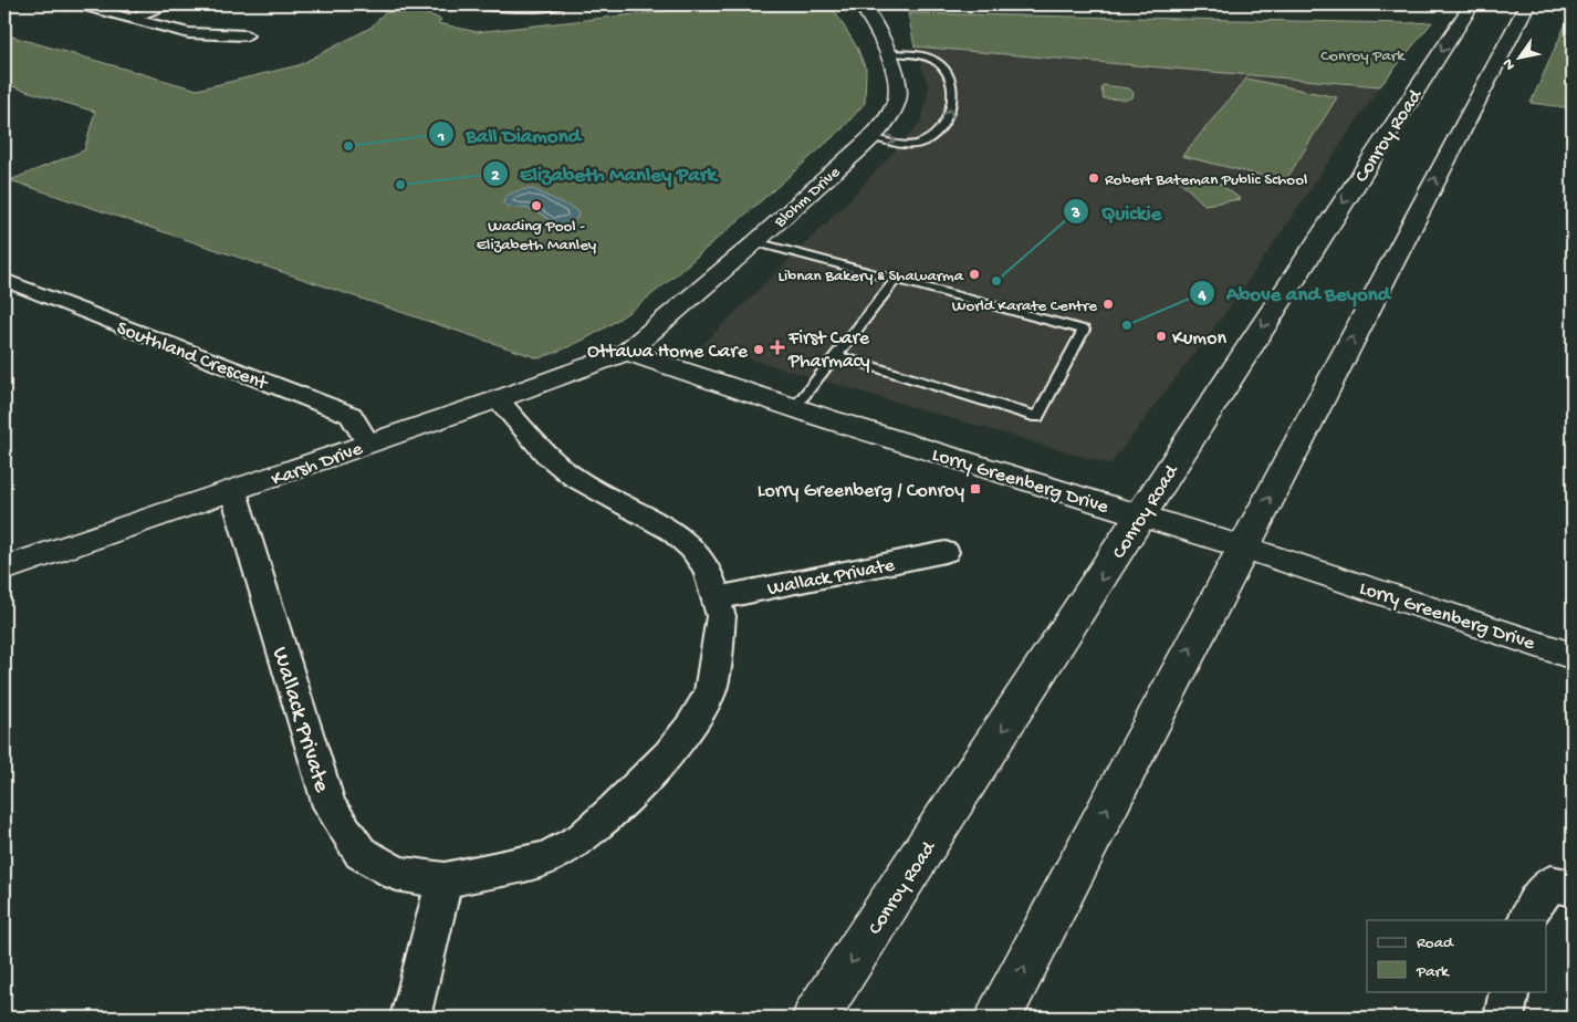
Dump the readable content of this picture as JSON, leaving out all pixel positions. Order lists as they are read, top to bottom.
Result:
{
  "streets": {
    "main road": [
      "Conroy Road",
      "Blohm Drive",
      "Karsh Drive",
      "Lorry Greenberg Drive"
    ],
    "street": ["Southland Crescent", "Wallack Private"]
  },
  "crossings": [
    ["Conroy Road", "Lorry Greenberg Drive"],
    ["Blohm Drive", "Karsh Drive"],
    ["Blohm Drive", "Lorry Greenberg Drive"],
    ["Southland Crescent", "Karsh Drive"],
    ["Karsh Drive", "Lorry Greenberg Drive"],
    ["Karsh Drive", "Wallack Private"]
  ],
  "parks": ["Conroy Park"],
  "places": {
    "other": [
      "Ball Diamond",
      "Robert Bateman Public School",
      "Elizabeth Manley Park",
      "Wading Pool - Elizabeth Manley",
      "Libnan Bakery & Shawarma",
      "Quickie",
      "World Karate Centre",
      "Above and Beyond",
      "Kumon",
      "Ottawa Home Care"
    ],
    "health": ["First Care Pharmacy"],
    "transit": ["Lorry Greenberg / Conroy"]
  },
  "legend": ["Road", "Park"],
  "north": "bottom left"
}
